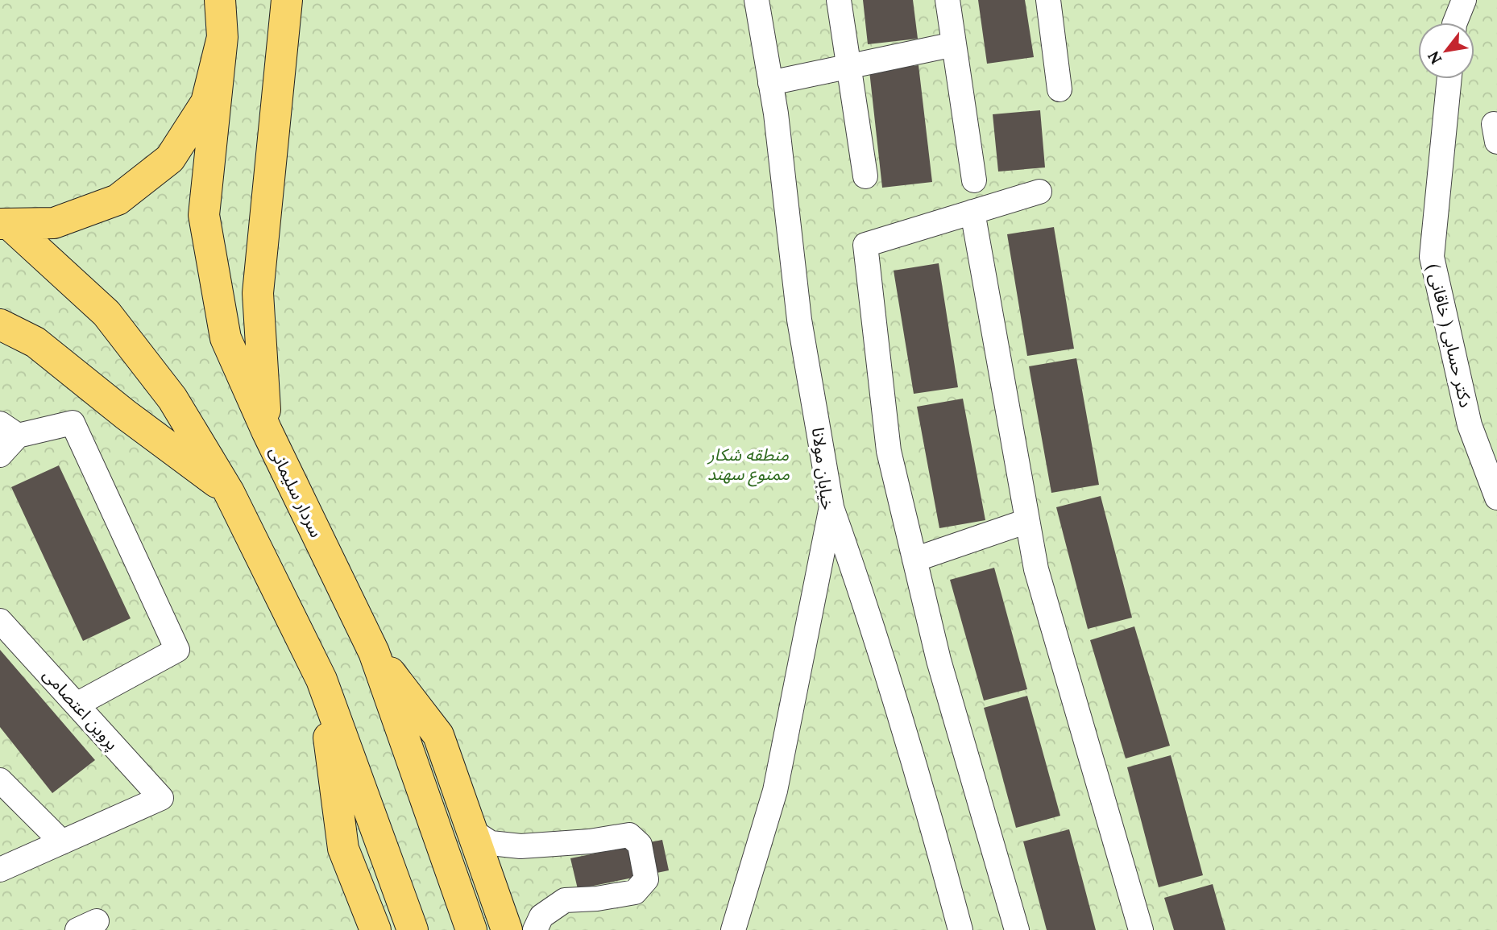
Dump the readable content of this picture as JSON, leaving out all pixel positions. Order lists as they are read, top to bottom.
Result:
{
  "streets": {
    "main road": ["سردار سلیمانی"],
    "street": ["دکتر حسابی ( خاقانی )", "خیابان مولانا", "پروین اعتصامی"]
  },
  "parks": ["منطقه شکار ممنوع سهند"],
  "north": "bottom left"
}
